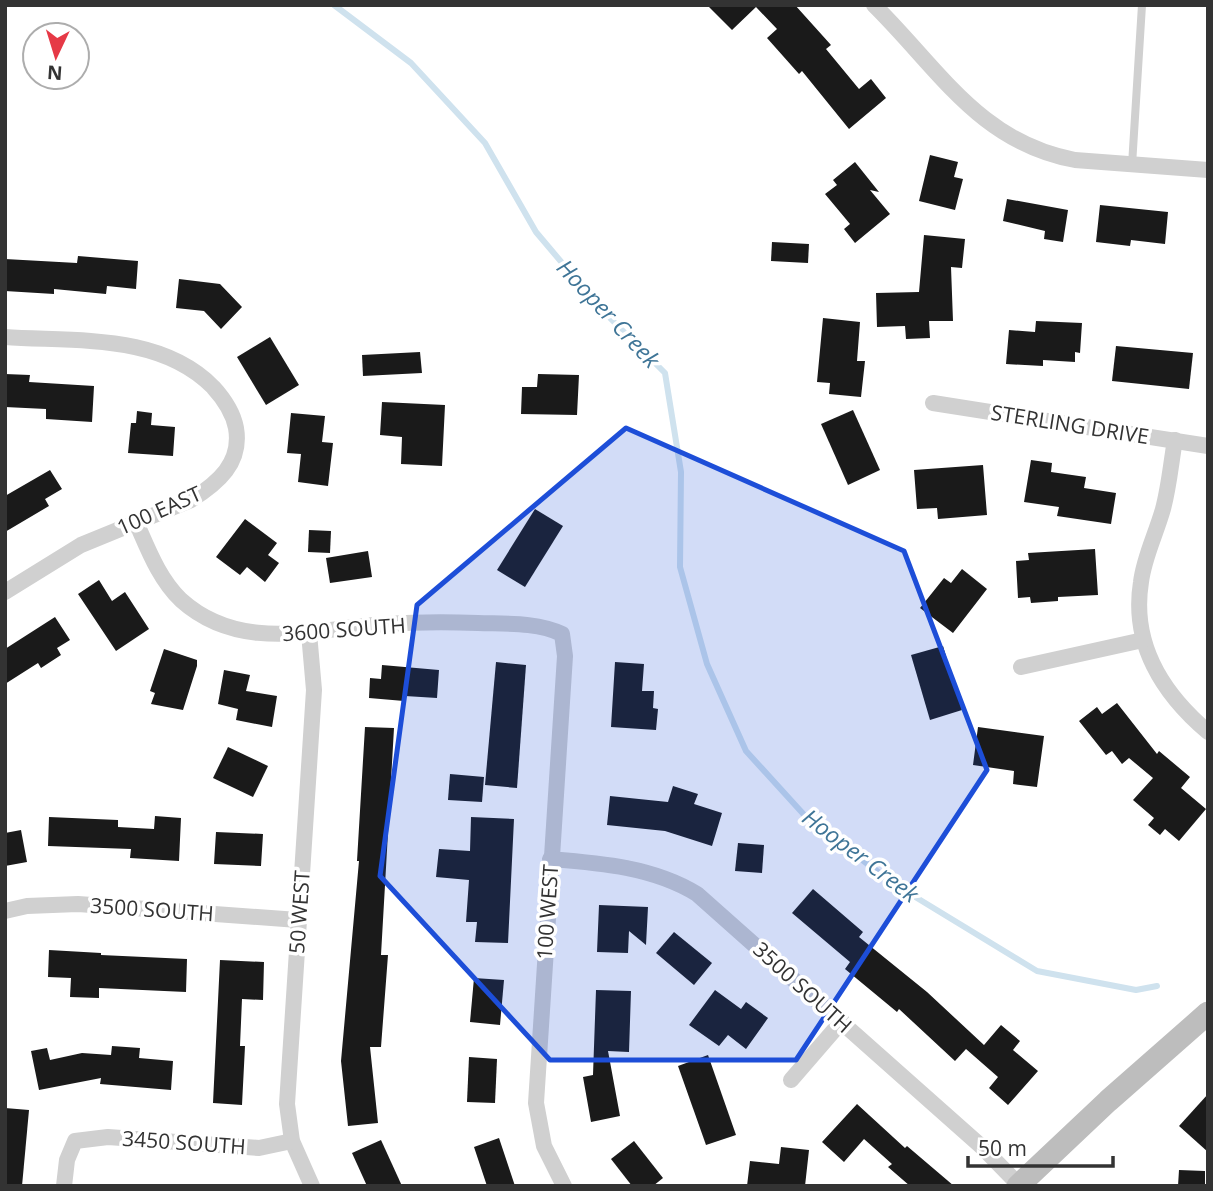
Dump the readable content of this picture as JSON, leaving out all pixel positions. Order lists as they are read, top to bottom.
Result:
{
  "streets": {
    "street": [
      "STERLING DRIVE",
      "100 EAST",
      "3600 SOUTH",
      "3500 SOUTH",
      "50 WEST",
      "100 WEST",
      "3450 SOUTH"
    ]
  },
  "crossings": [
    ["100 EAST", "3600 SOUTH"],
    ["3600 SOUTH", "50 WEST"],
    ["3600 SOUTH", "100 WEST"],
    ["3500 SOUTH", "50 WEST"],
    ["3500 SOUTH", "100 WEST"],
    ["50 WEST", "3450 SOUTH"]
  ],
  "water": ["Hooper Creek"],
  "scale_bar": "50 m",
  "north": "bottom"
}
